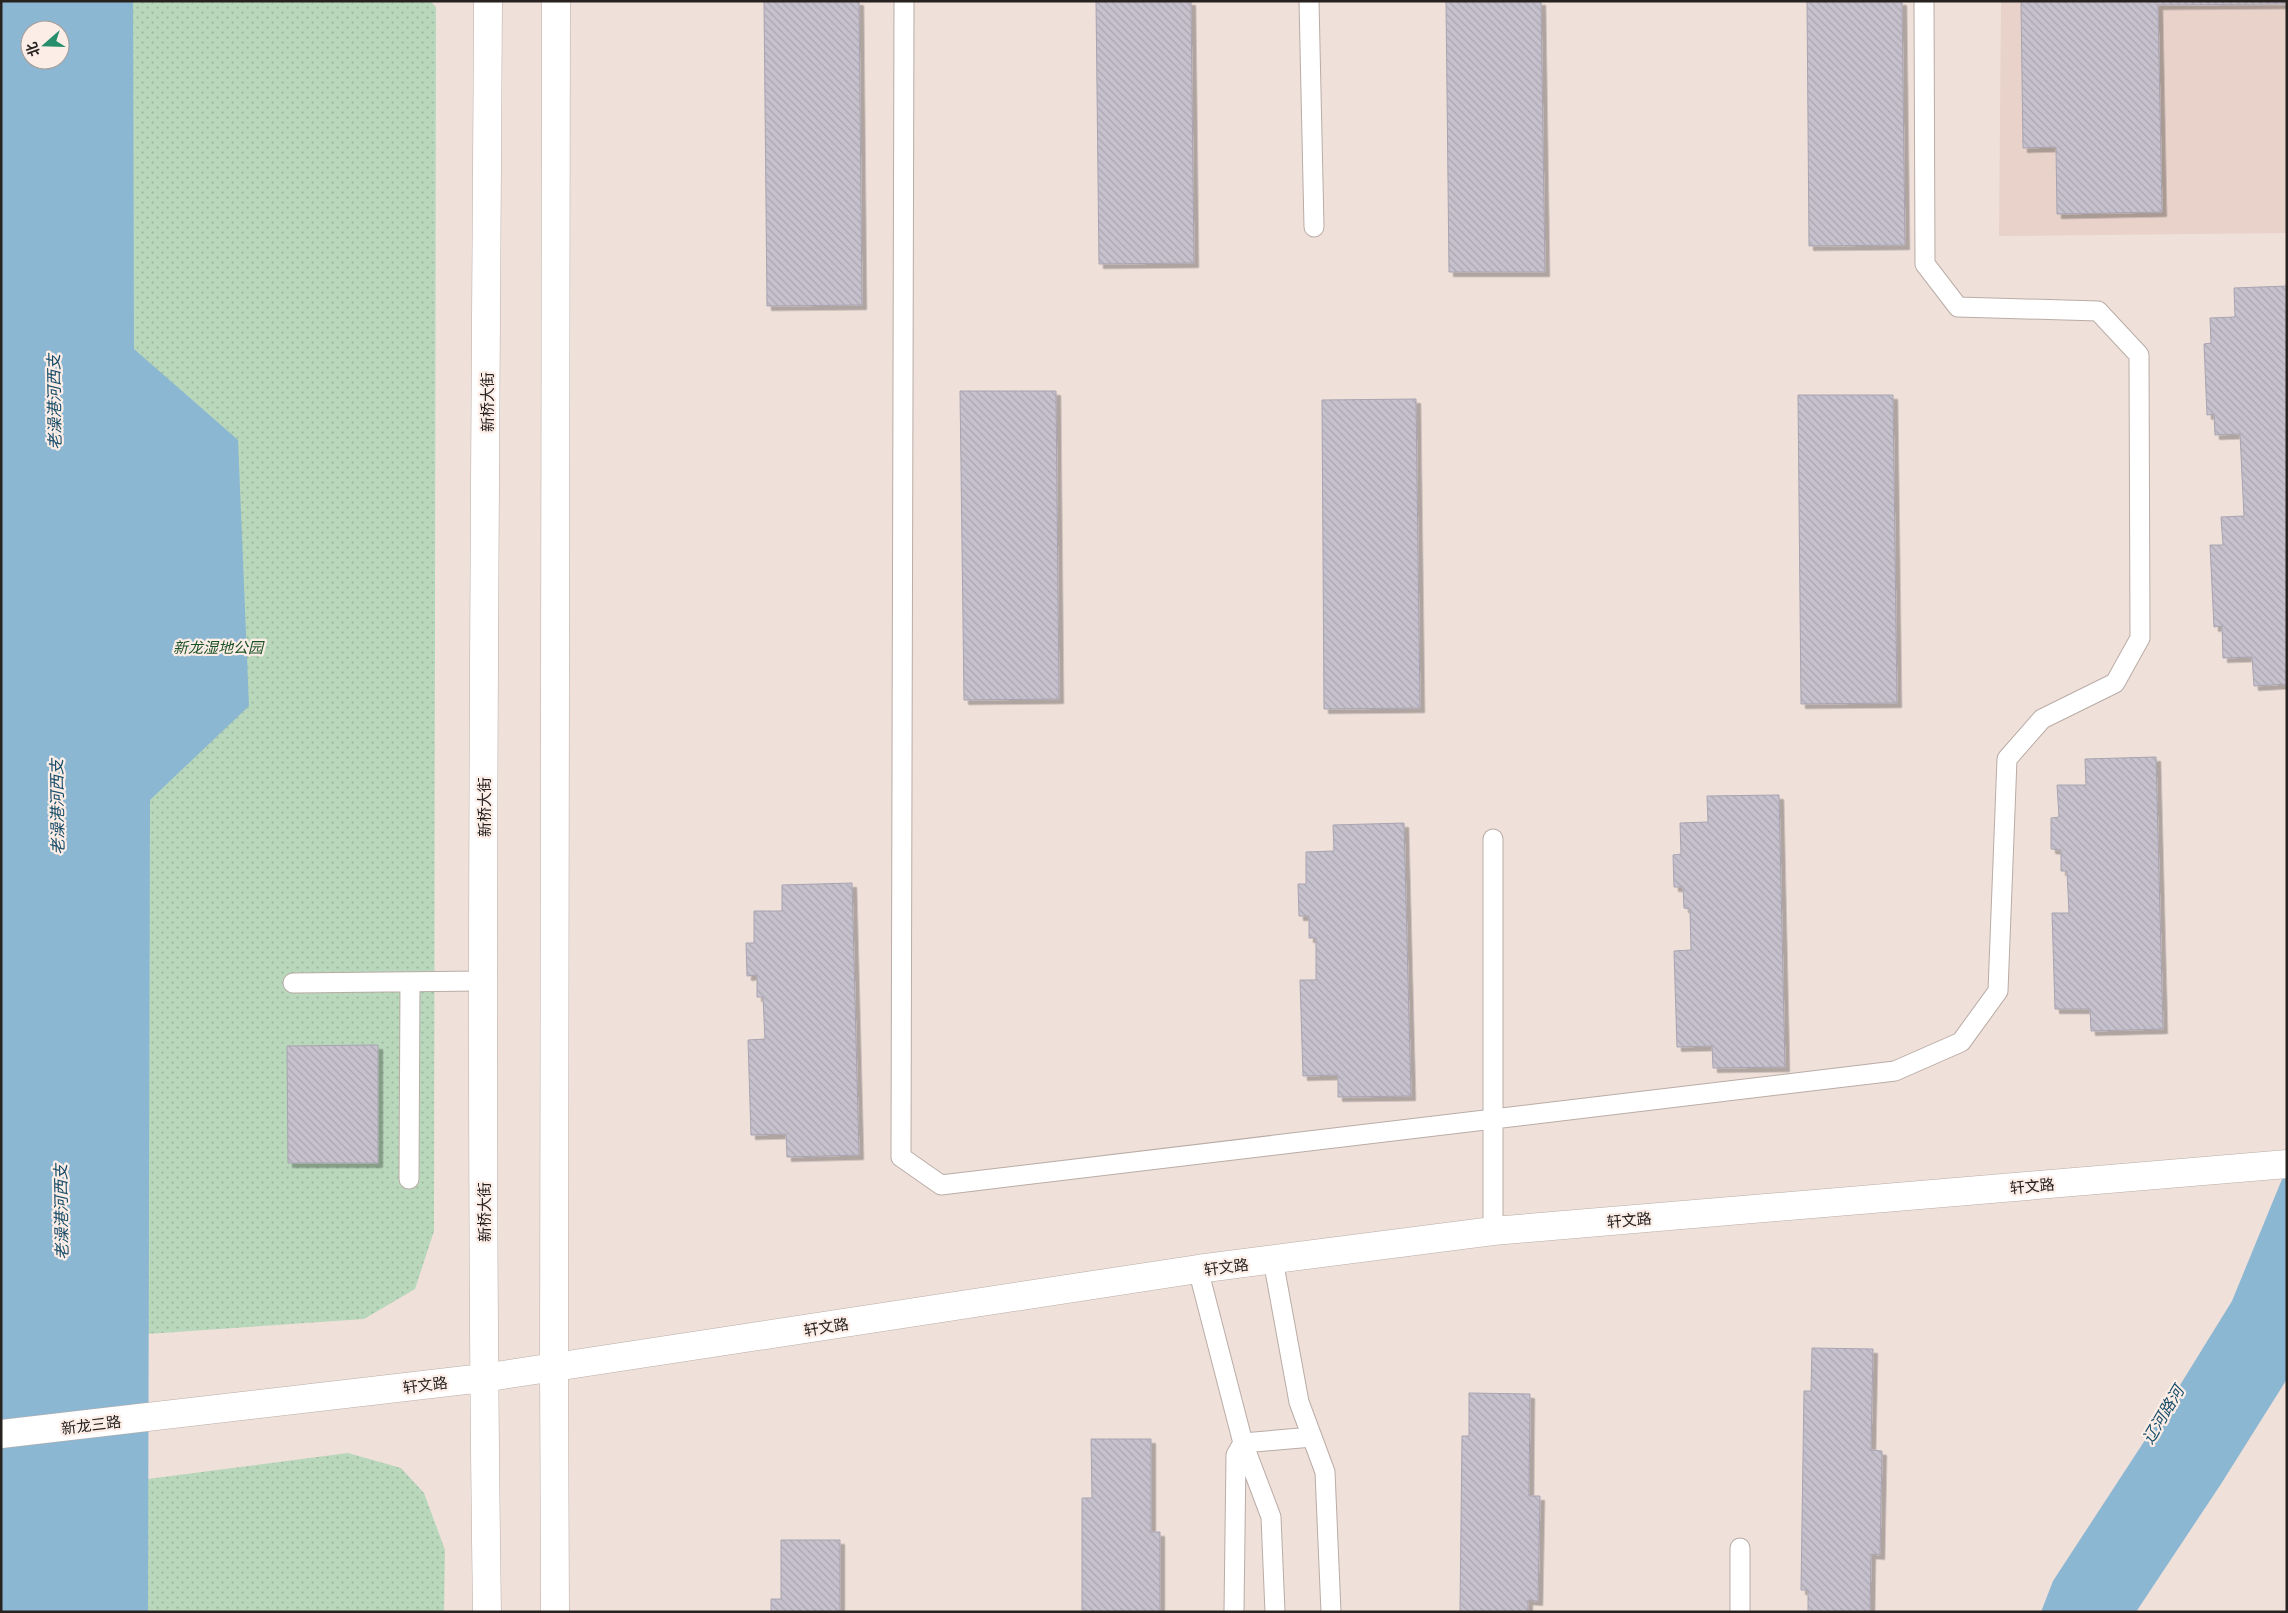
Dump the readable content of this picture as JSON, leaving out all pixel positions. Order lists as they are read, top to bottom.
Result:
{
  "streets": {
    "street": ["新桥大街", "轩文路", "新龙三路"]
  },
  "crossings": [
    ["新桥大街", "轩文路"],
    ["轩文路", "新龙三路"]
  ],
  "water": ["老澡港河西支", "辽河路河"],
  "parks": ["新龙湿地公园"],
  "north": "left"
}
